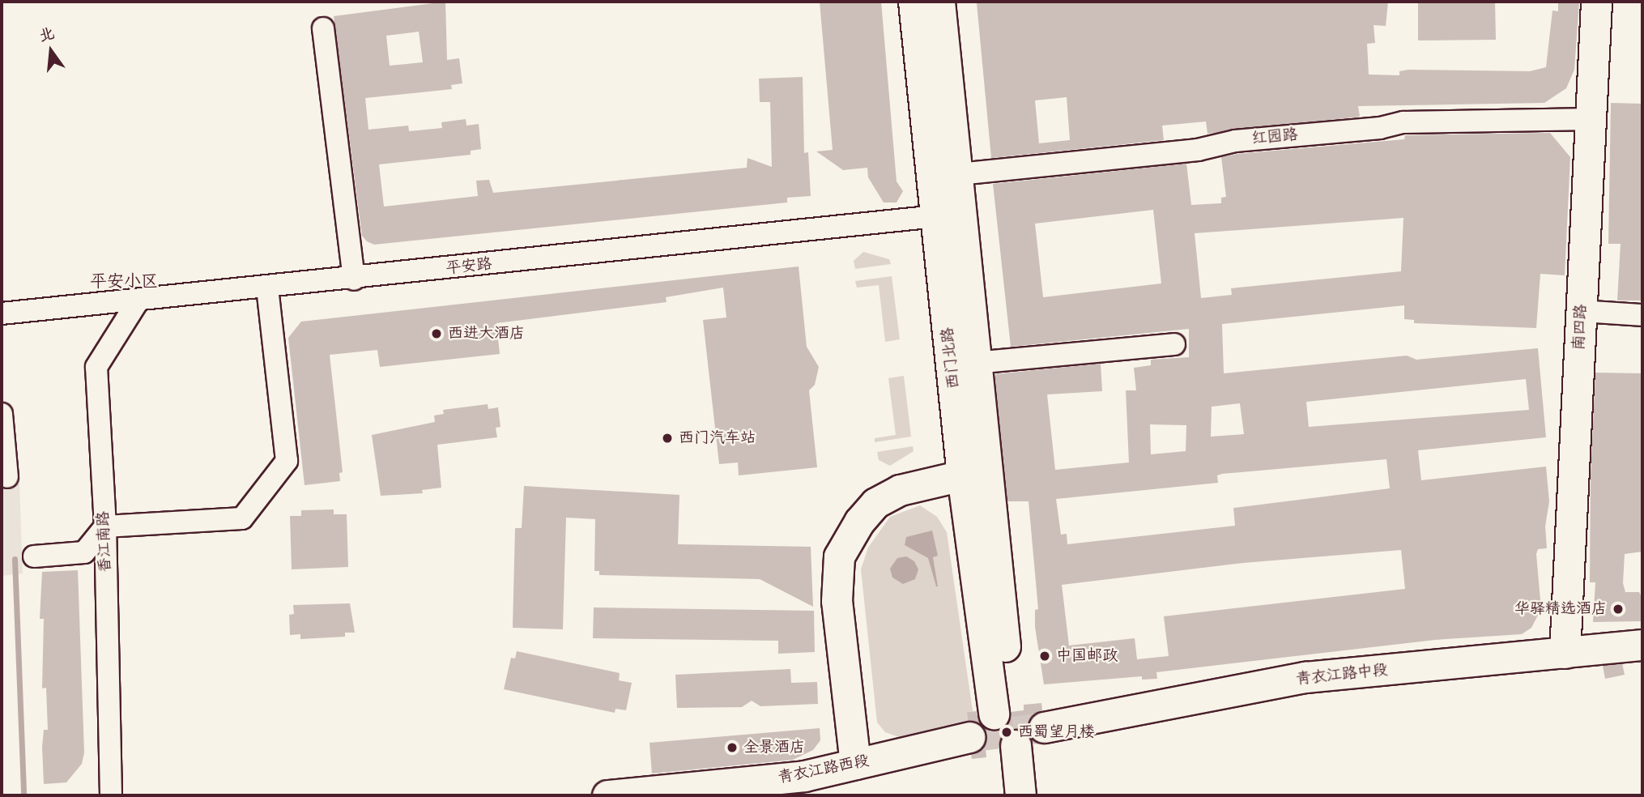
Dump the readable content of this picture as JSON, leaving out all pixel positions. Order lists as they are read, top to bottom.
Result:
{
  "streets": {
    "main road": [
      "南四路",
      "西门北路",
      "青衣江路中段",
      "青衣江路西段"
    ],
    "street": ["红园路", "平安路", "香江南路"]
  },
  "crossings": [
    ["红园路", "南四路"],
    ["红园路", "西门北路"],
    ["平安路", "西门北路"],
    ["平安路", "香江南路"],
    ["南四路", "青衣江路中段"]
  ],
  "districts": ["平安小区"],
  "places": [
    "西进大酒店",
    "西门汽车站",
    "华驿精选酒店",
    "中国邮政",
    "西蜀望月楼",
    "全景酒店"
  ],
  "north": "top"
}
